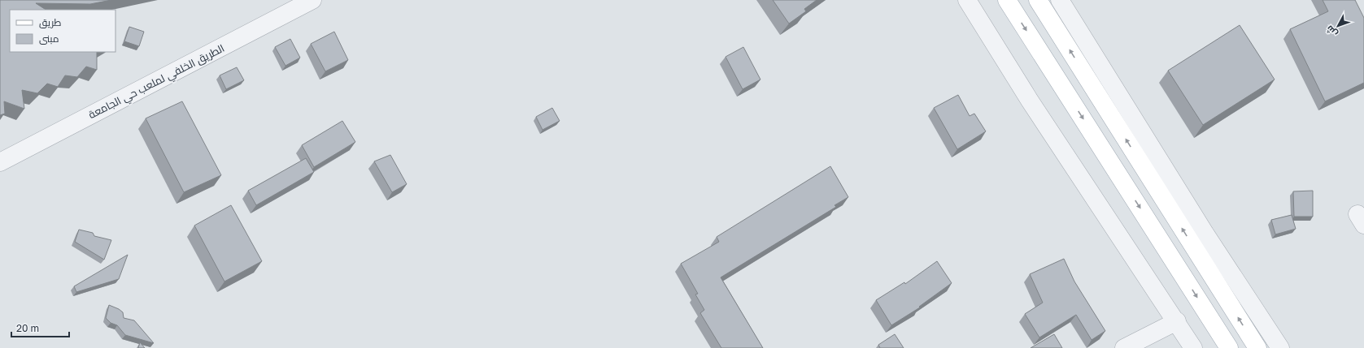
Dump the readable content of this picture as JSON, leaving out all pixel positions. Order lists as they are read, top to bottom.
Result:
{
  "streets": {
    "street": ["الطريق الخلفي لملعب حي الجامعة"]
  },
  "legend": ["طريق", "مبنى"],
  "scale_bar": "20 m",
  "north": "bottom left"
}
